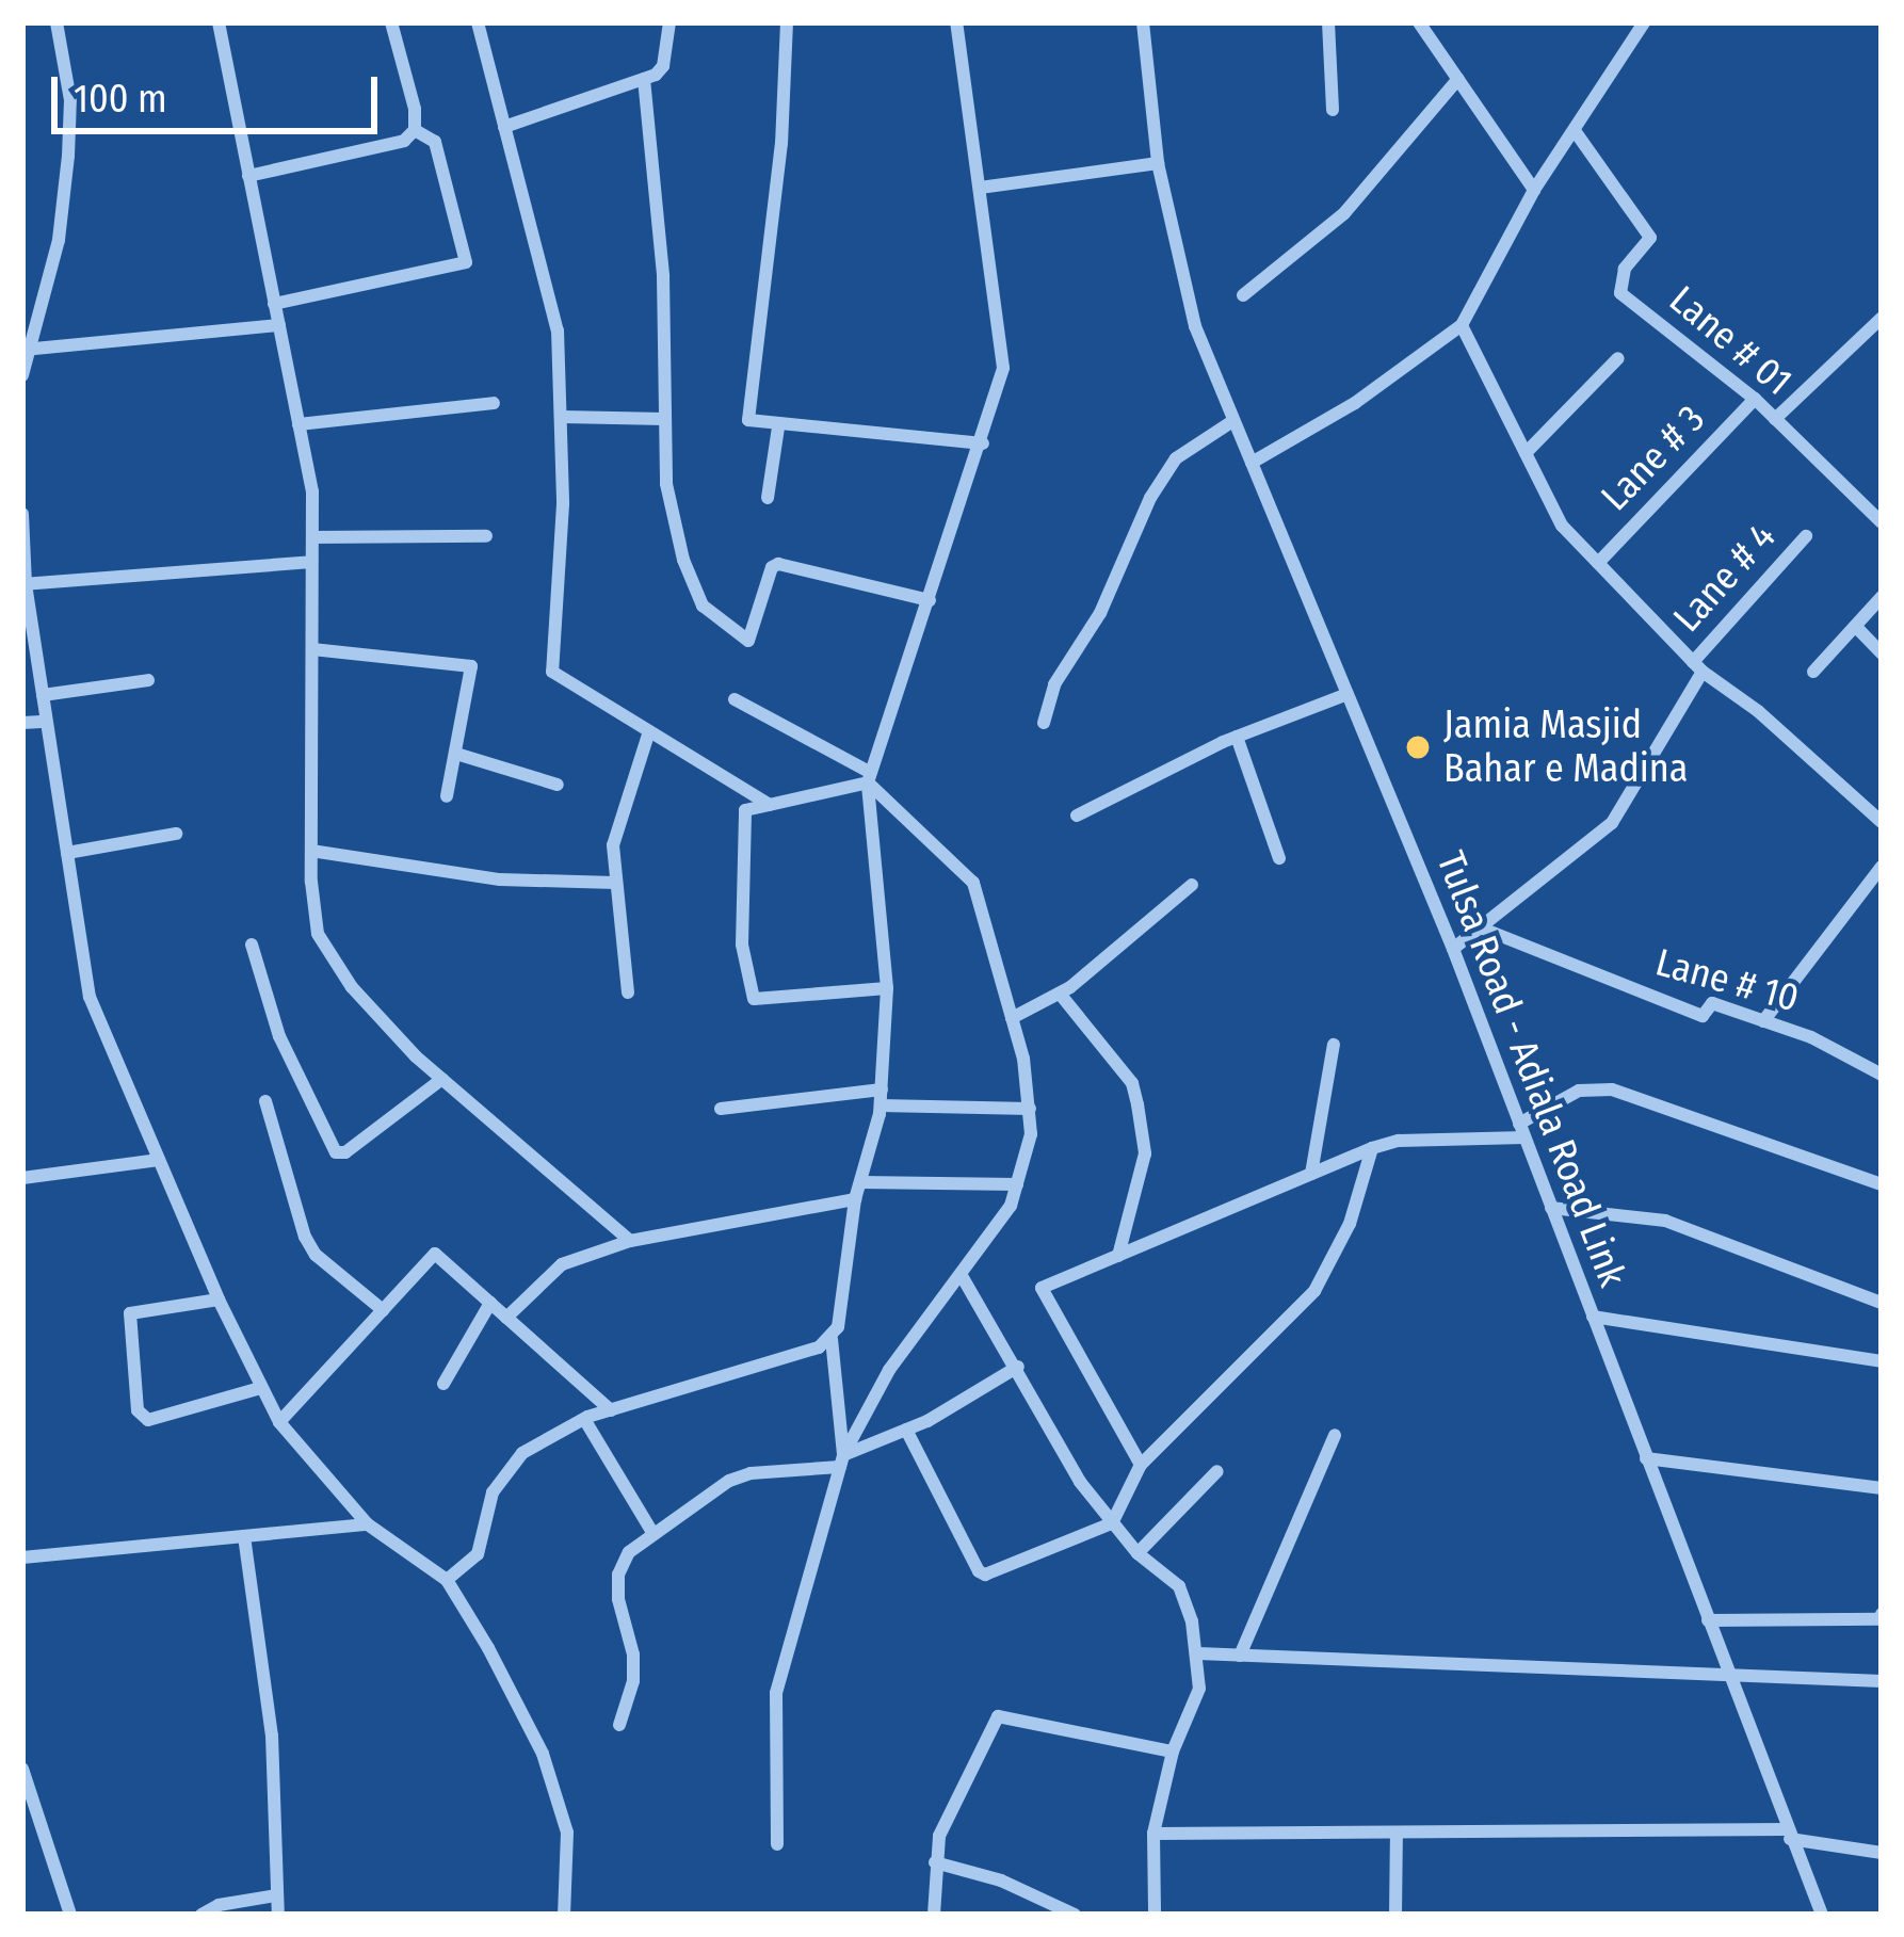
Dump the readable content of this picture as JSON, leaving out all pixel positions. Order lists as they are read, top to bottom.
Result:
{
  "streets": {
    "street": [
      "Lane # 01",
      "Lane # 3",
      "Lane # 4",
      "Lane # 10",
      "Tulsa Road - Adiala Road Link"
    ]
  },
  "crossings": [
    ["Lane # 01", "Lane # 3"],
    ["Lane # 4", "Lane # 10"],
    ["Lane # 4", "Tulsa Road - Adiala Road Link"]
  ],
  "places": ["Jamia Masjid Bahar e Madina"],
  "scale_bar": "100 m"
}
